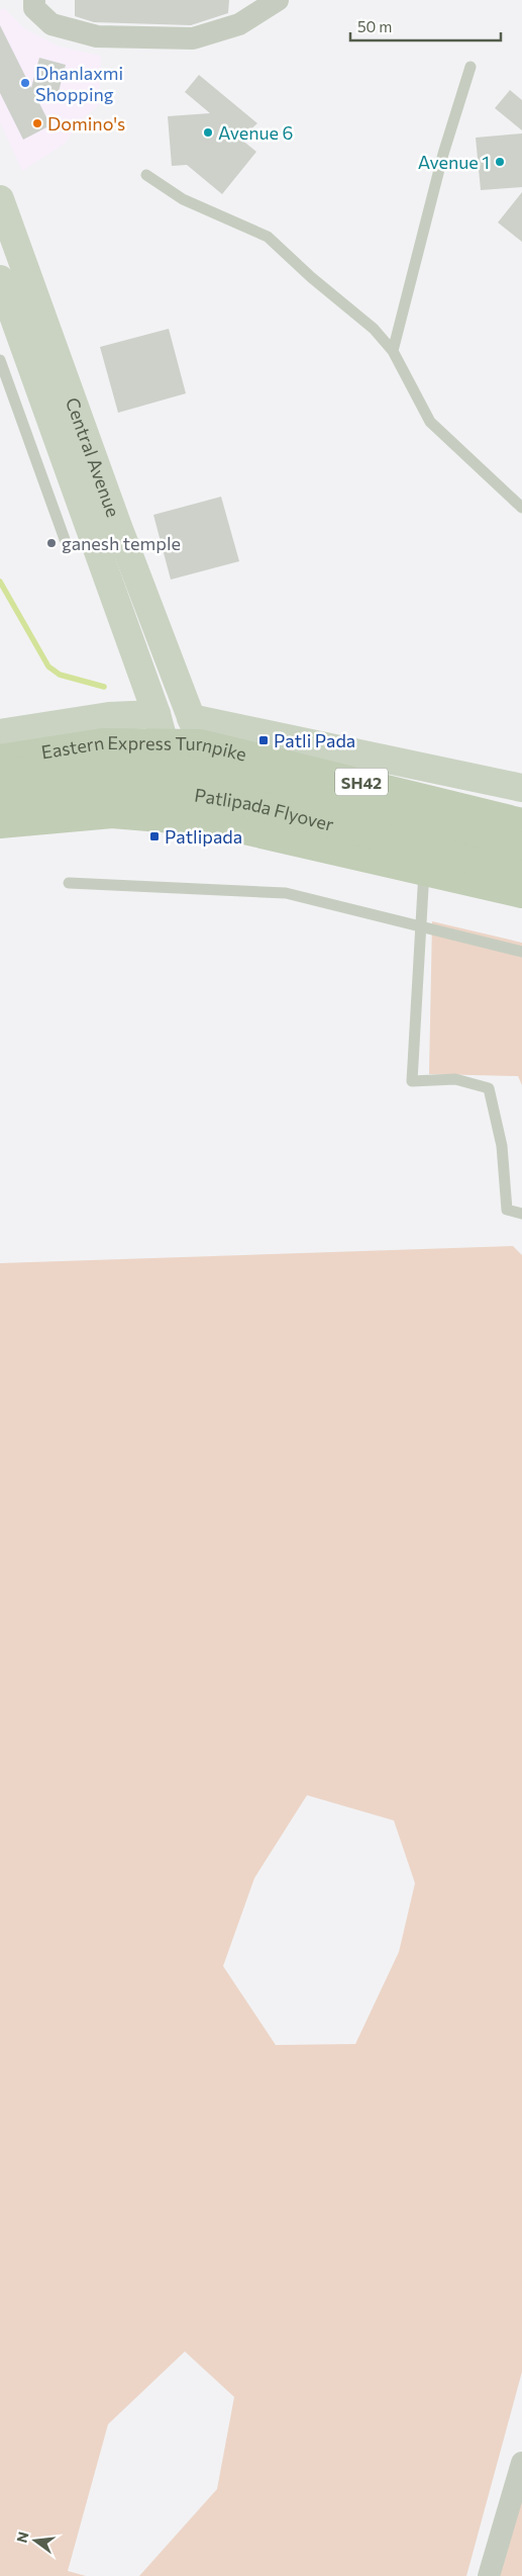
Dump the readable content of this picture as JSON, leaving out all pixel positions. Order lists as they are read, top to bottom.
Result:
{
  "streets": {
    "main road": [
      "Central Avenue",
      "Eastern Express Turnpike",
      "SH42",
      "Patlipada Flyover"
    ]
  },
  "crossings": [
    ["Central Avenue", "Eastern Express Turnpike"]
  ],
  "places": {
    "other": [
      "Dhanlaxmi Shopping",
      "Domino's",
      "Avenue 6",
      "Avenue 1",
      "ganesh temple"
    ],
    "transit": ["Patli Pada", "Patlipada"]
  },
  "scale_bar": "50 m",
  "north": "left"
}
